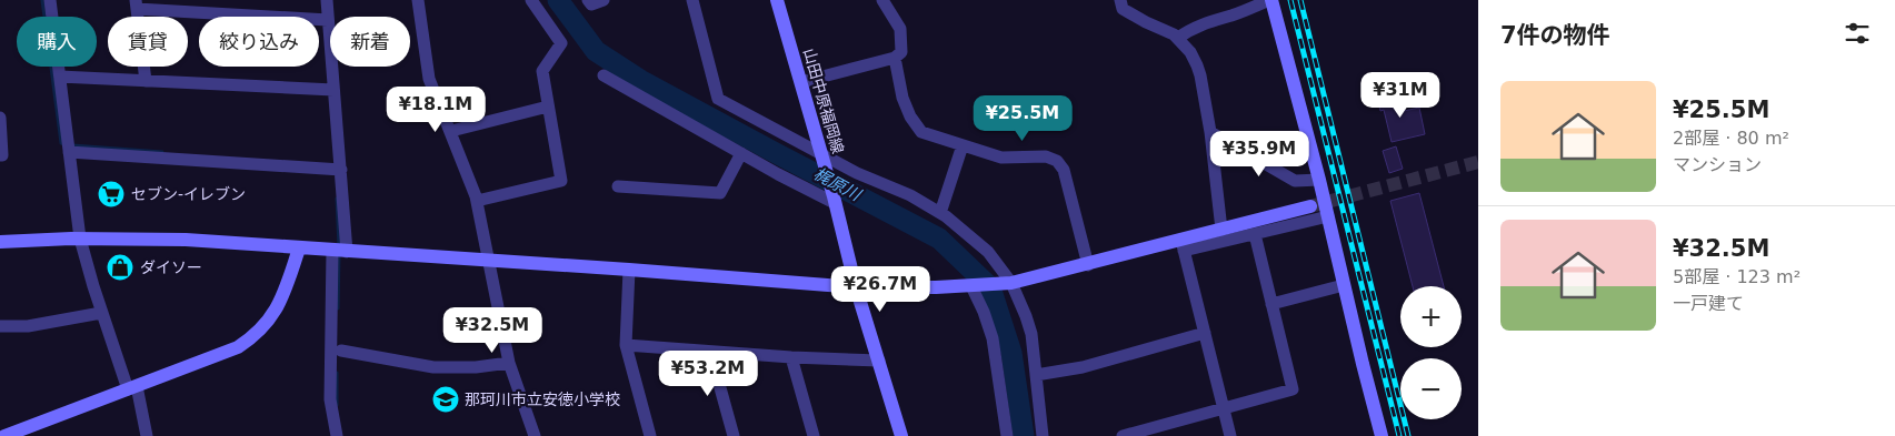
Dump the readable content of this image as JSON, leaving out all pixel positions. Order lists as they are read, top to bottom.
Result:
{
  "streets": {
    "street": ["山田中原福岡線"]
  },
  "water": ["梶原川"],
  "places": {
    "supermarket": ["セブン-イレブン"],
    "shop": ["ダイソー"],
    "school or university": ["那珂川市立安徳小学校"]
  },
  "page": {
    "heading": "7件の物件",
    "chip": [
      "購入",
      "賃貸",
      "絞り込み",
      "新着"
    ],
    "list": [
      {
        "name": "¥25.5M",
        "note": "2部屋 · 80 m² · マンション"
      },
      {
        "name": "¥32.5M",
        "note": "5部屋 · 123 m² · 一戸建て"
      }
    ],
    "price": [
      "¥31M",
      "¥18.1M",
      "¥25.5M",
      "¥35.9M",
      "¥26.7M",
      "¥32.5M",
      "¥53.2M"
    ],
    "map_buttons": ["+", "−"]
  }
}
